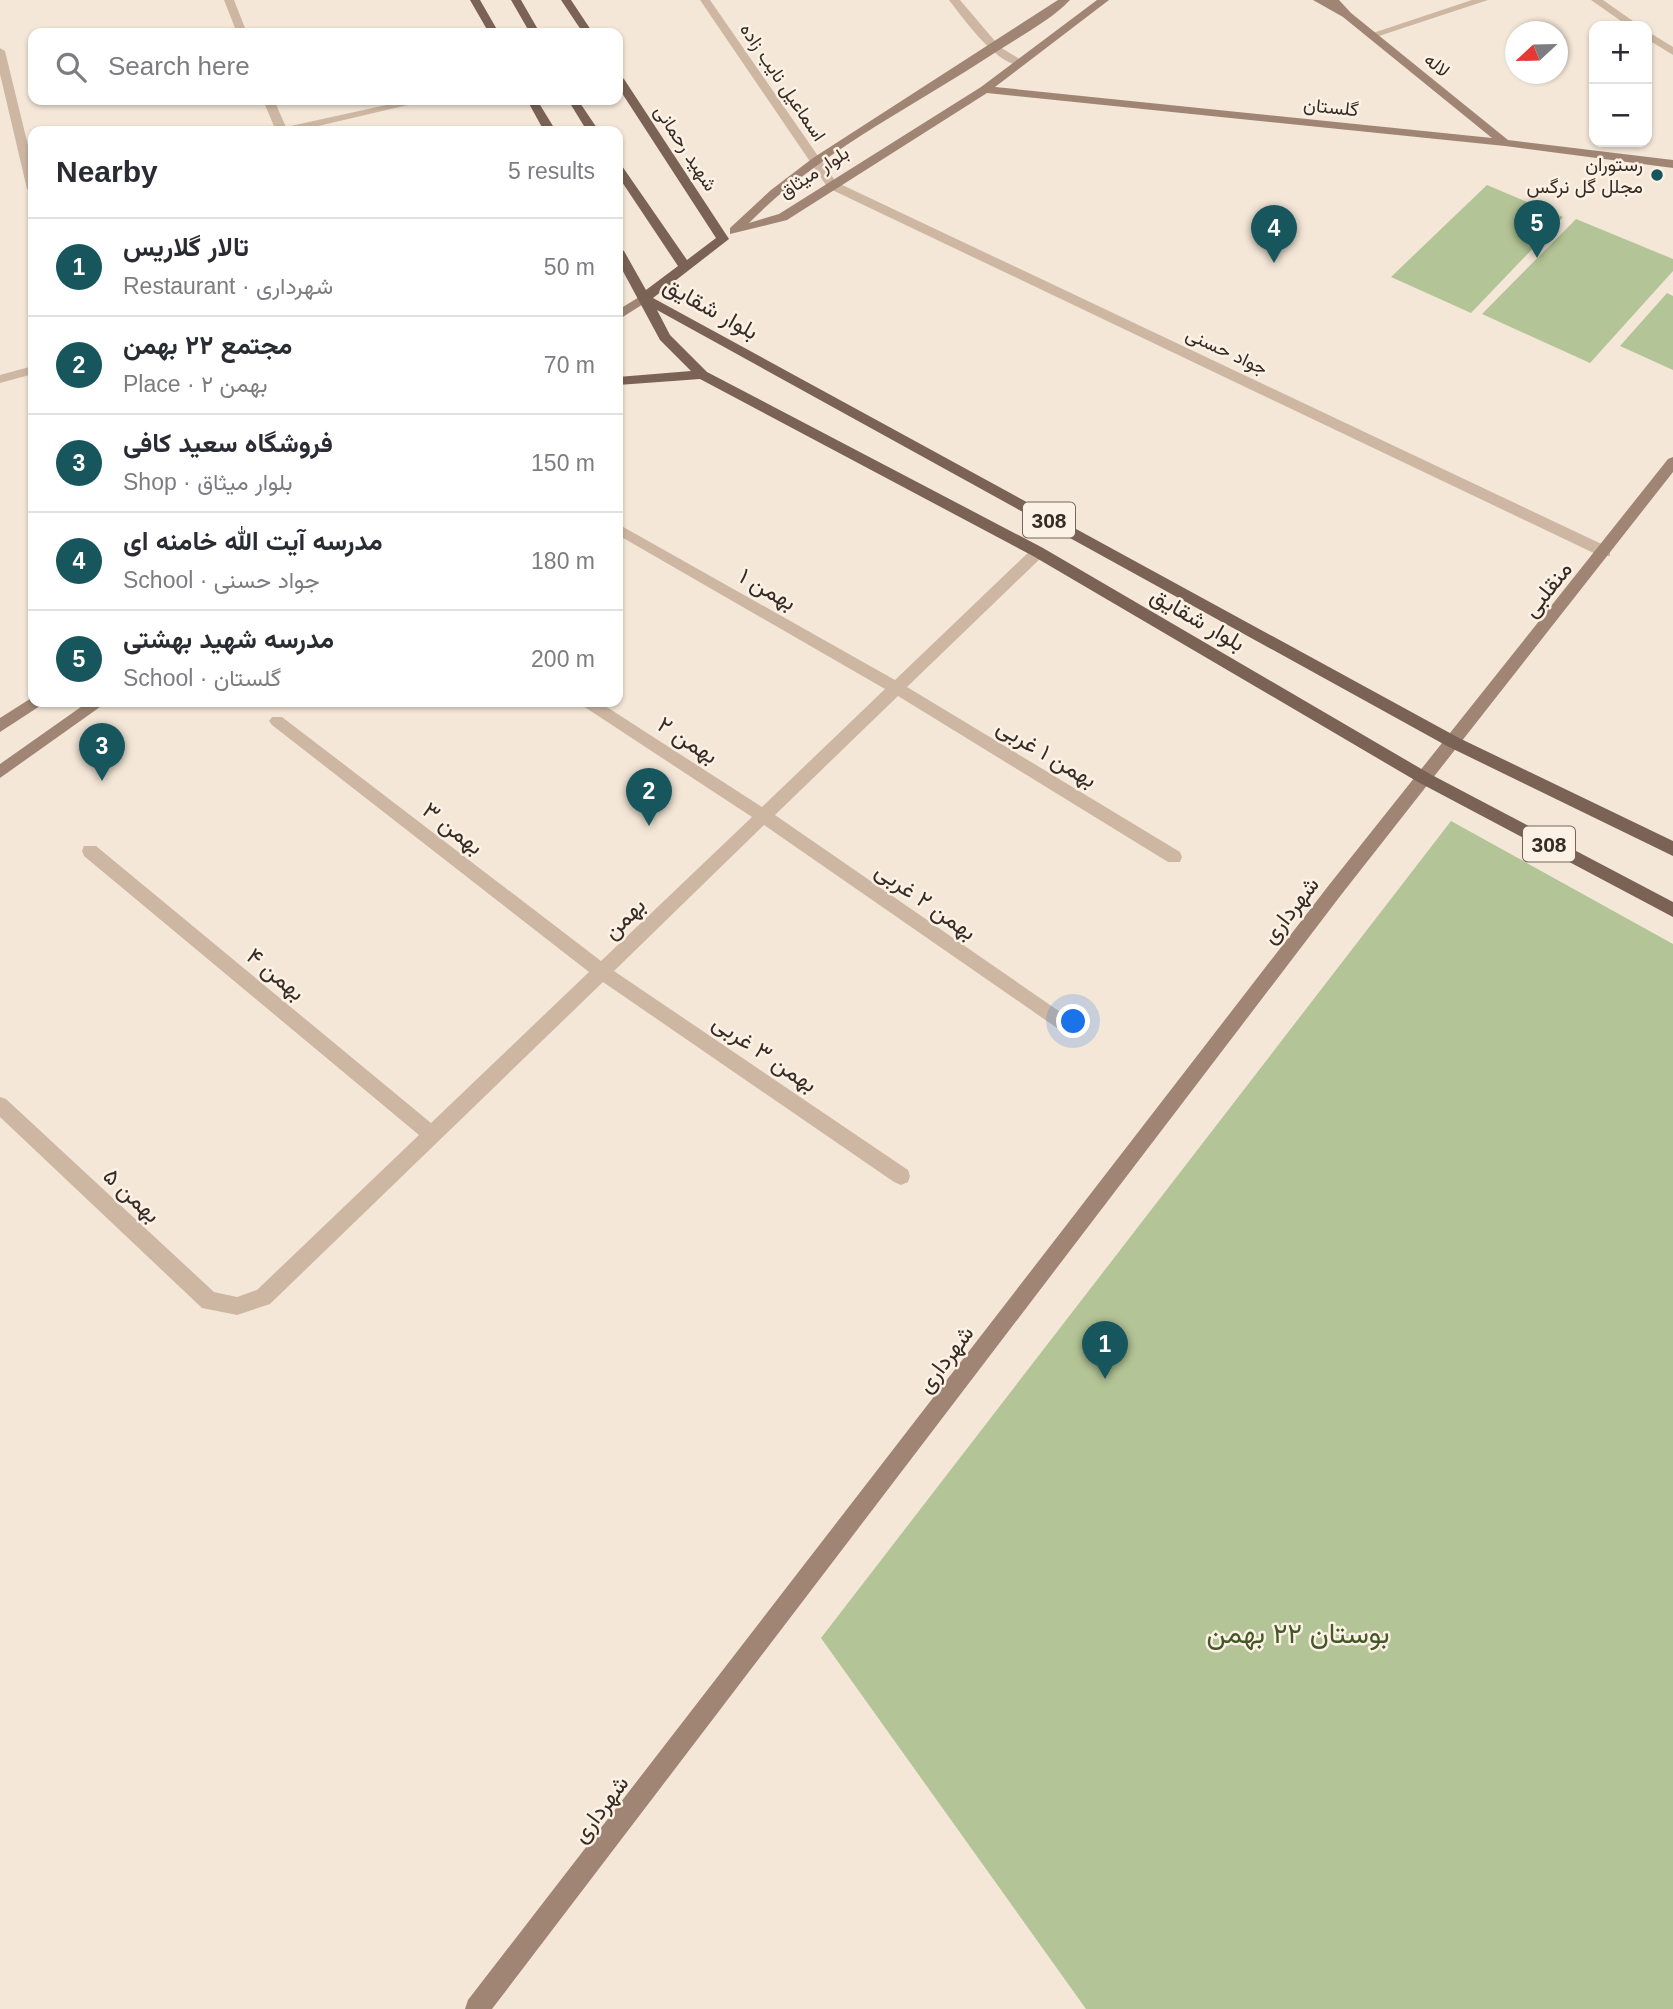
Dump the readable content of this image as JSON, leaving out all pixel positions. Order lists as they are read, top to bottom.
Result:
{
  "streets": {
    "main road": [
      "لاله",
      "گلستان",
      "شهید رحمانی",
      "بلوار میثاق",
      "بلوار شقایق",
      "308",
      "منقلبی",
      "شهرداری"
    ],
    "street": [
      "اسماعیل نایب زاده",
      "جواد حسنی",
      "بهمن ۱",
      "بهمن ۲",
      "بهمن ۱ غربی",
      "بهمن ۳",
      "بهمن ۲ غربی",
      "بهمن",
      "بهمن ۴",
      "بهمن ۳ غربی",
      "بهمن ۵"
    ]
  },
  "crossings": [
    ["لاله", "گلستان"],
    ["اسماعیل نایب زاده", "بلوار میثاق"],
    ["اسماعیل نایب زاده", "جواد حسنی"],
    ["گلستان", "بلوار میثاق"],
    ["بلوار میثاق", "جواد حسنی"],
    ["بلوار شقایق", "308"],
    ["بلوار شقایق", "منقلبی"],
    ["بلوار شقایق", "شهرداری"],
    ["بلوار شقایق", "بهمن"],
    ["جواد حسنی", "منقلبی"],
    ["بهمن ۱", "بهمن ۱ غربی"],
    ["بهمن ۱", "بهمن"],
    ["منقلبی", "شهرداری"],
    ["بهمن ۲", "بهمن ۲ غربی"],
    ["بهمن ۲", "بهمن"],
    ["بهمن ۱ غربی", "بهمن"],
    ["بهمن ۳", "بهمن"],
    ["بهمن ۳", "بهمن ۳ غربی"],
    ["بهمن ۲ غربی", "بهمن"],
    ["بهمن", "بهمن ۴"],
    ["بهمن", "بهمن ۳ غربی"],
    ["بهمن", "بهمن ۵"]
  ],
  "parks": ["بوستان ۲۲ بهمن"],
  "places": ["رستوران مجلل گل نرگس"],
  "north": "left",
  "page": {
    "map_buttons": ["+", "−"],
    "search": "Search here",
    "heading": ["Nearby", "5 results"],
    "pins": [
      "5",
      "4",
      "3",
      "2",
      "1"
    ],
    "list": [
      {
        "mark": "1",
        "name": "تالار گلاریس",
        "note": "Restaurant · شهرداری",
        "value": "50 m"
      },
      {
        "mark": "2",
        "name": "مجتمع ۲۲ بهمن",
        "note": "Place · بهمن ۲",
        "value": "70 m"
      },
      {
        "mark": "3",
        "name": "فروشگاه سعید کافی",
        "note": "Shop · بلوار میثاق",
        "value": "150 m"
      },
      {
        "mark": "4",
        "name": "مدرسه آیت الله خامنه ای",
        "note": "School · جواد حسنی",
        "value": "180 m"
      },
      {
        "mark": "5",
        "name": "مدرسه شهید بهشتی",
        "note": "School · گلستان",
        "value": "200 m"
      }
    ]
  }
}
